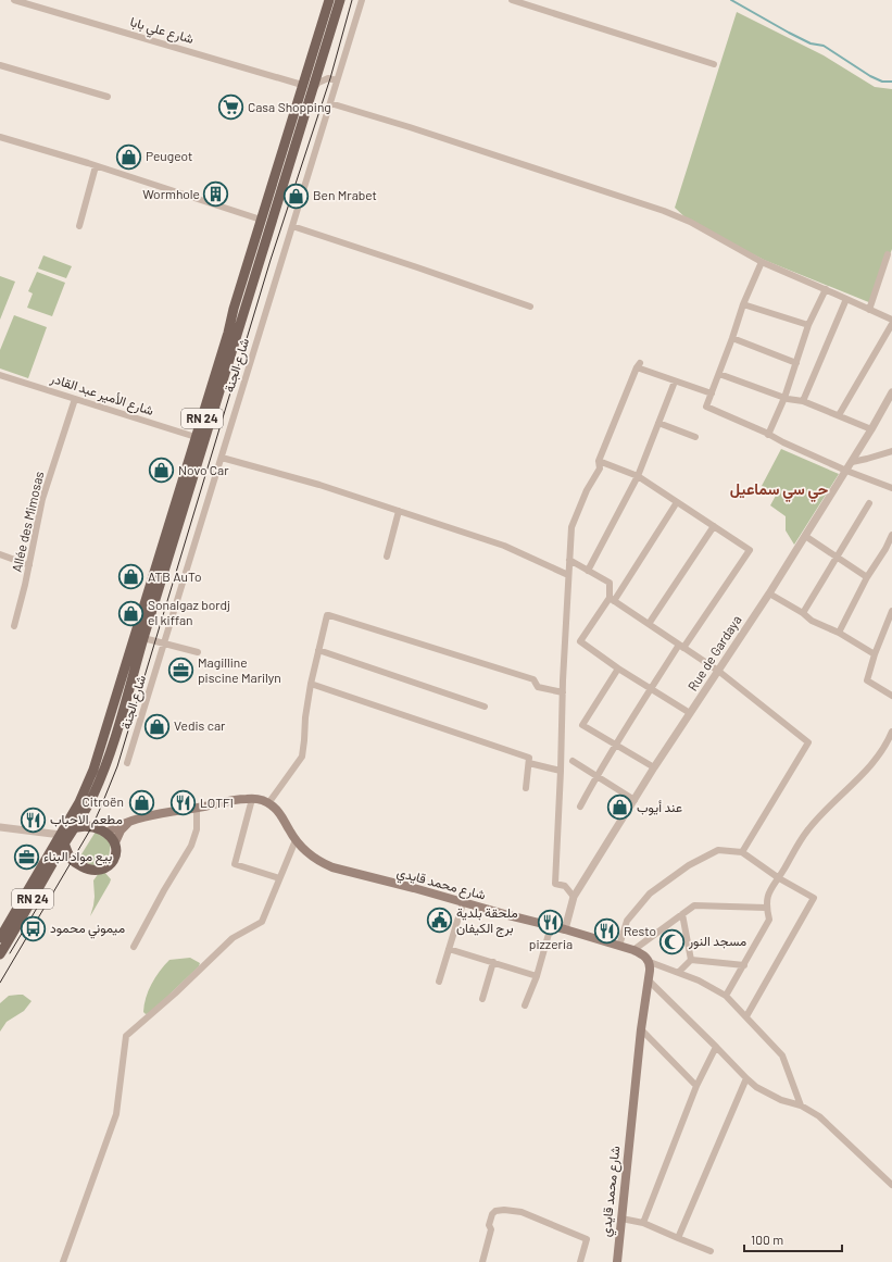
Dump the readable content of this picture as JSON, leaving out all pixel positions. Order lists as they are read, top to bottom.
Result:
{
  "streets": {
    "main road": ["RN 24", "شارع محمد قايدي"],
    "street": [
      "شارع علي بابا",
      "شارع الجنة",
      "شارع الأمير عبد القادر",
      "Allée des Mimosas",
      "Rue de Gardaya"
    ]
  },
  "crossings": [
    ["شارع علي بابا", "RN 24"],
    ["شارع الأمير عبد القادر", "RN 24"],
    ["شارع الأمير عبد القادر", "Allée des Mimosas"],
    ["Rue de Gardaya", "شارع محمد قايدي"]
  ],
  "districts": ["حي سي سماعيل"],
  "places": {
    "supermarket": ["Casa Shopping"],
    "shop": [
      "Peugeot",
      "Ben Mrabet",
      "Novo Car",
      "ATB AuTo",
      "Sonalgaz bordj el kiffan",
      "Vedis car",
      "Citroën",
      "عند أيوب"
    ],
    "building": ["Wormhole"],
    "office": ["Magilline piscine Marilyn", "بيع مواد البناء"],
    "restaurant": [
      "LOTFI",
      "مطعم الاحباب",
      "pizzeria",
      "Resto"
    ],
    "public building": ["ملحقة بلدية برج الكيفان"],
    "bus stop": ["ميموني محمود"],
    "mosque": ["مسجد النور"]
  },
  "scale_bar": "100 m"
}
